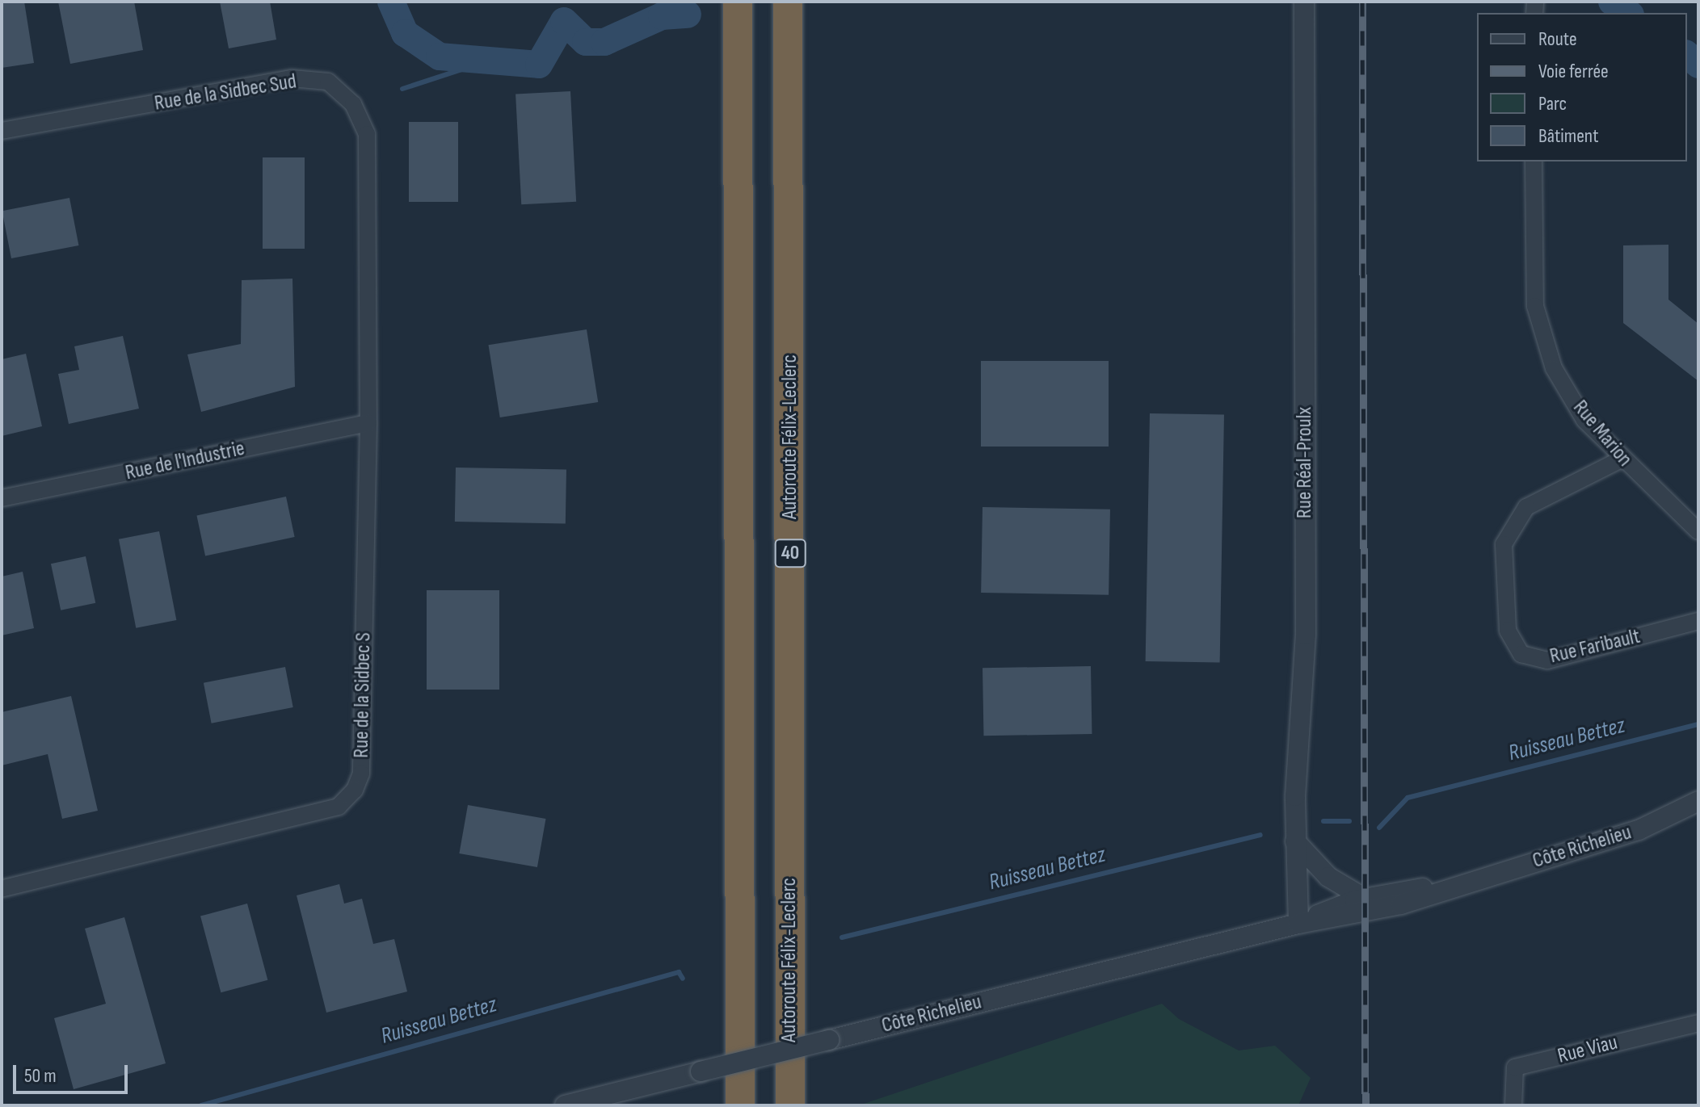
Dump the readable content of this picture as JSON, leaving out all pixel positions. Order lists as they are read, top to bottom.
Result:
{
  "streets": {
    "highway": ["Autoroute Félix-Leclerc", "40"],
    "street": [
      "Rue de la Sidbec Sud",
      "Rue Marion",
      "Rue de l'Industrie",
      "Rue Réal-Proulx",
      "Rue Faribault",
      "Rue de la Sidbec S",
      "Côte Richelieu",
      "Rue Viau"
    ]
  },
  "crossings": [
    ["Rue de la Sidbec Sud", "Rue de l'Industrie"],
    ["Rue de la Sidbec Sud", "Rue de la Sidbec S"],
    ["Rue Marion", "Rue Faribault"],
    ["Rue de l'Industrie", "Rue de la Sidbec S"],
    ["Rue Réal-Proulx", "Côte Richelieu"]
  ],
  "water": ["Ruisseau Bettez"],
  "legend": [
    "Route",
    "Voie ferrée",
    "Parc",
    "Bâtiment"
  ],
  "scale_bar": "50 m"
}
